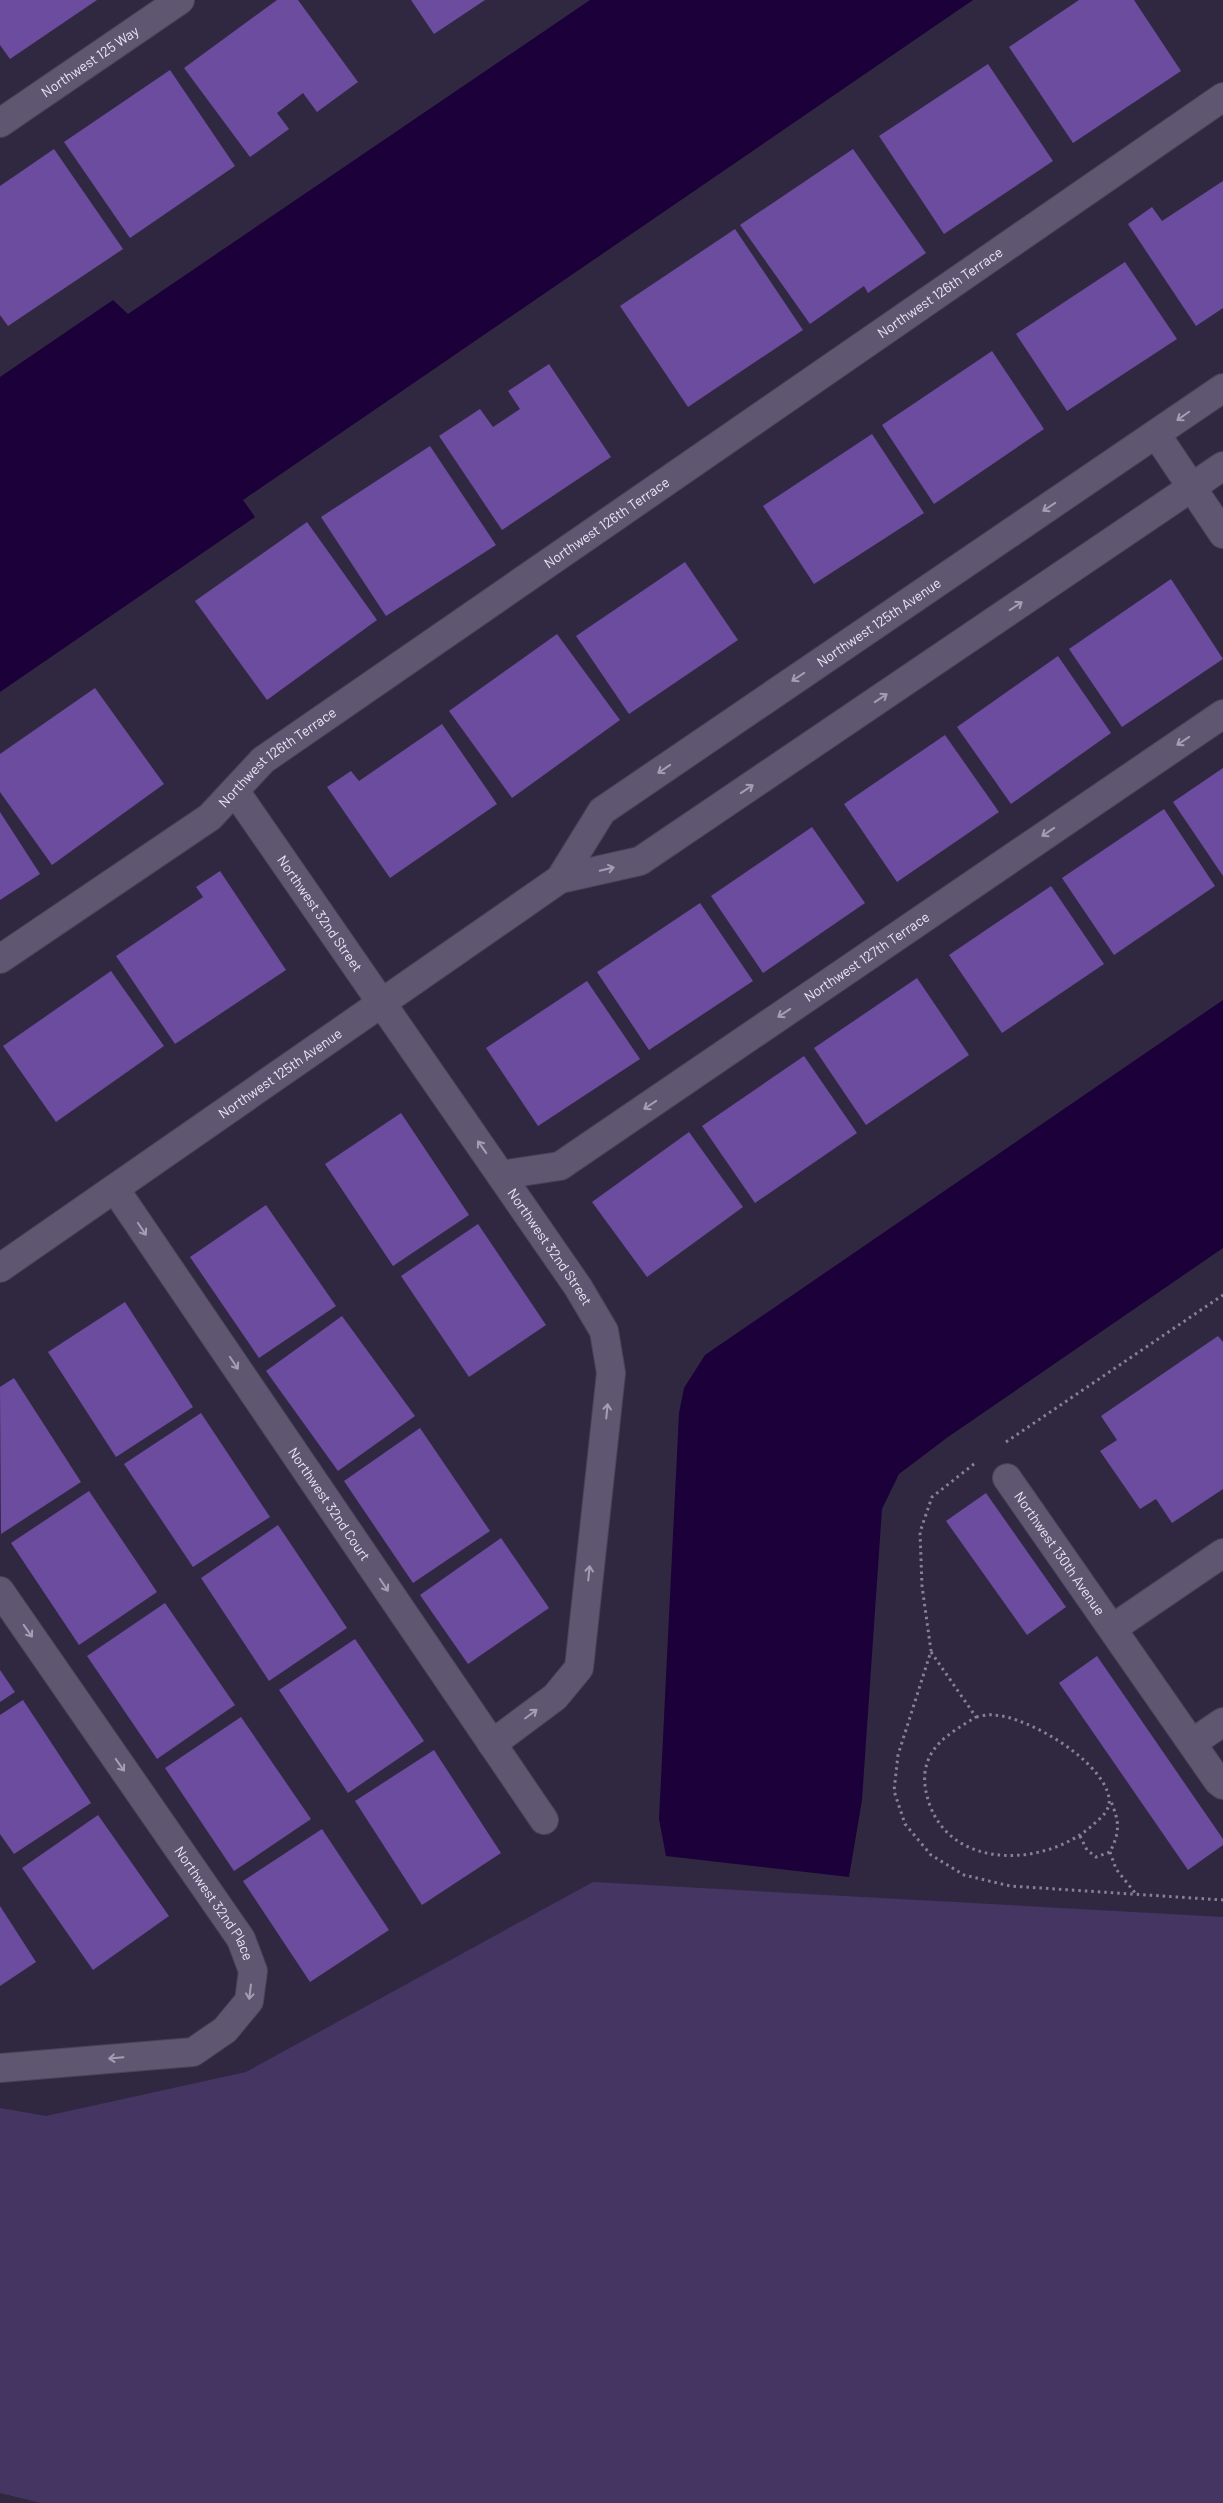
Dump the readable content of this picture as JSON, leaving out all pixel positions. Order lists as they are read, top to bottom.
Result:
{
  "streets": {
    "street": [
      "Northwest 125 Way",
      "Northwest 126th Terrace",
      "Northwest 125th Avenue",
      "Northwest 32nd Street",
      "Northwest 127th Terrace",
      "Northwest 32nd Court",
      "Northwest 130th Avenue",
      "Northwest 32nd Place"
    ]
  },
  "crossings": [
    ["Northwest 126th Terrace", "Northwest 32nd Street"],
    ["Northwest 125th Avenue", "Northwest 32nd Street"],
    ["Northwest 125th Avenue", "Northwest 32nd Court"],
    ["Northwest 32nd Street", "Northwest 127th Terrace"],
    ["Northwest 32nd Street", "Northwest 32nd Court"]
  ],
  "one_way": ["Northwest 32nd Street", "Northwest 127th Terrace", "Northwest 32nd Court"]
}
